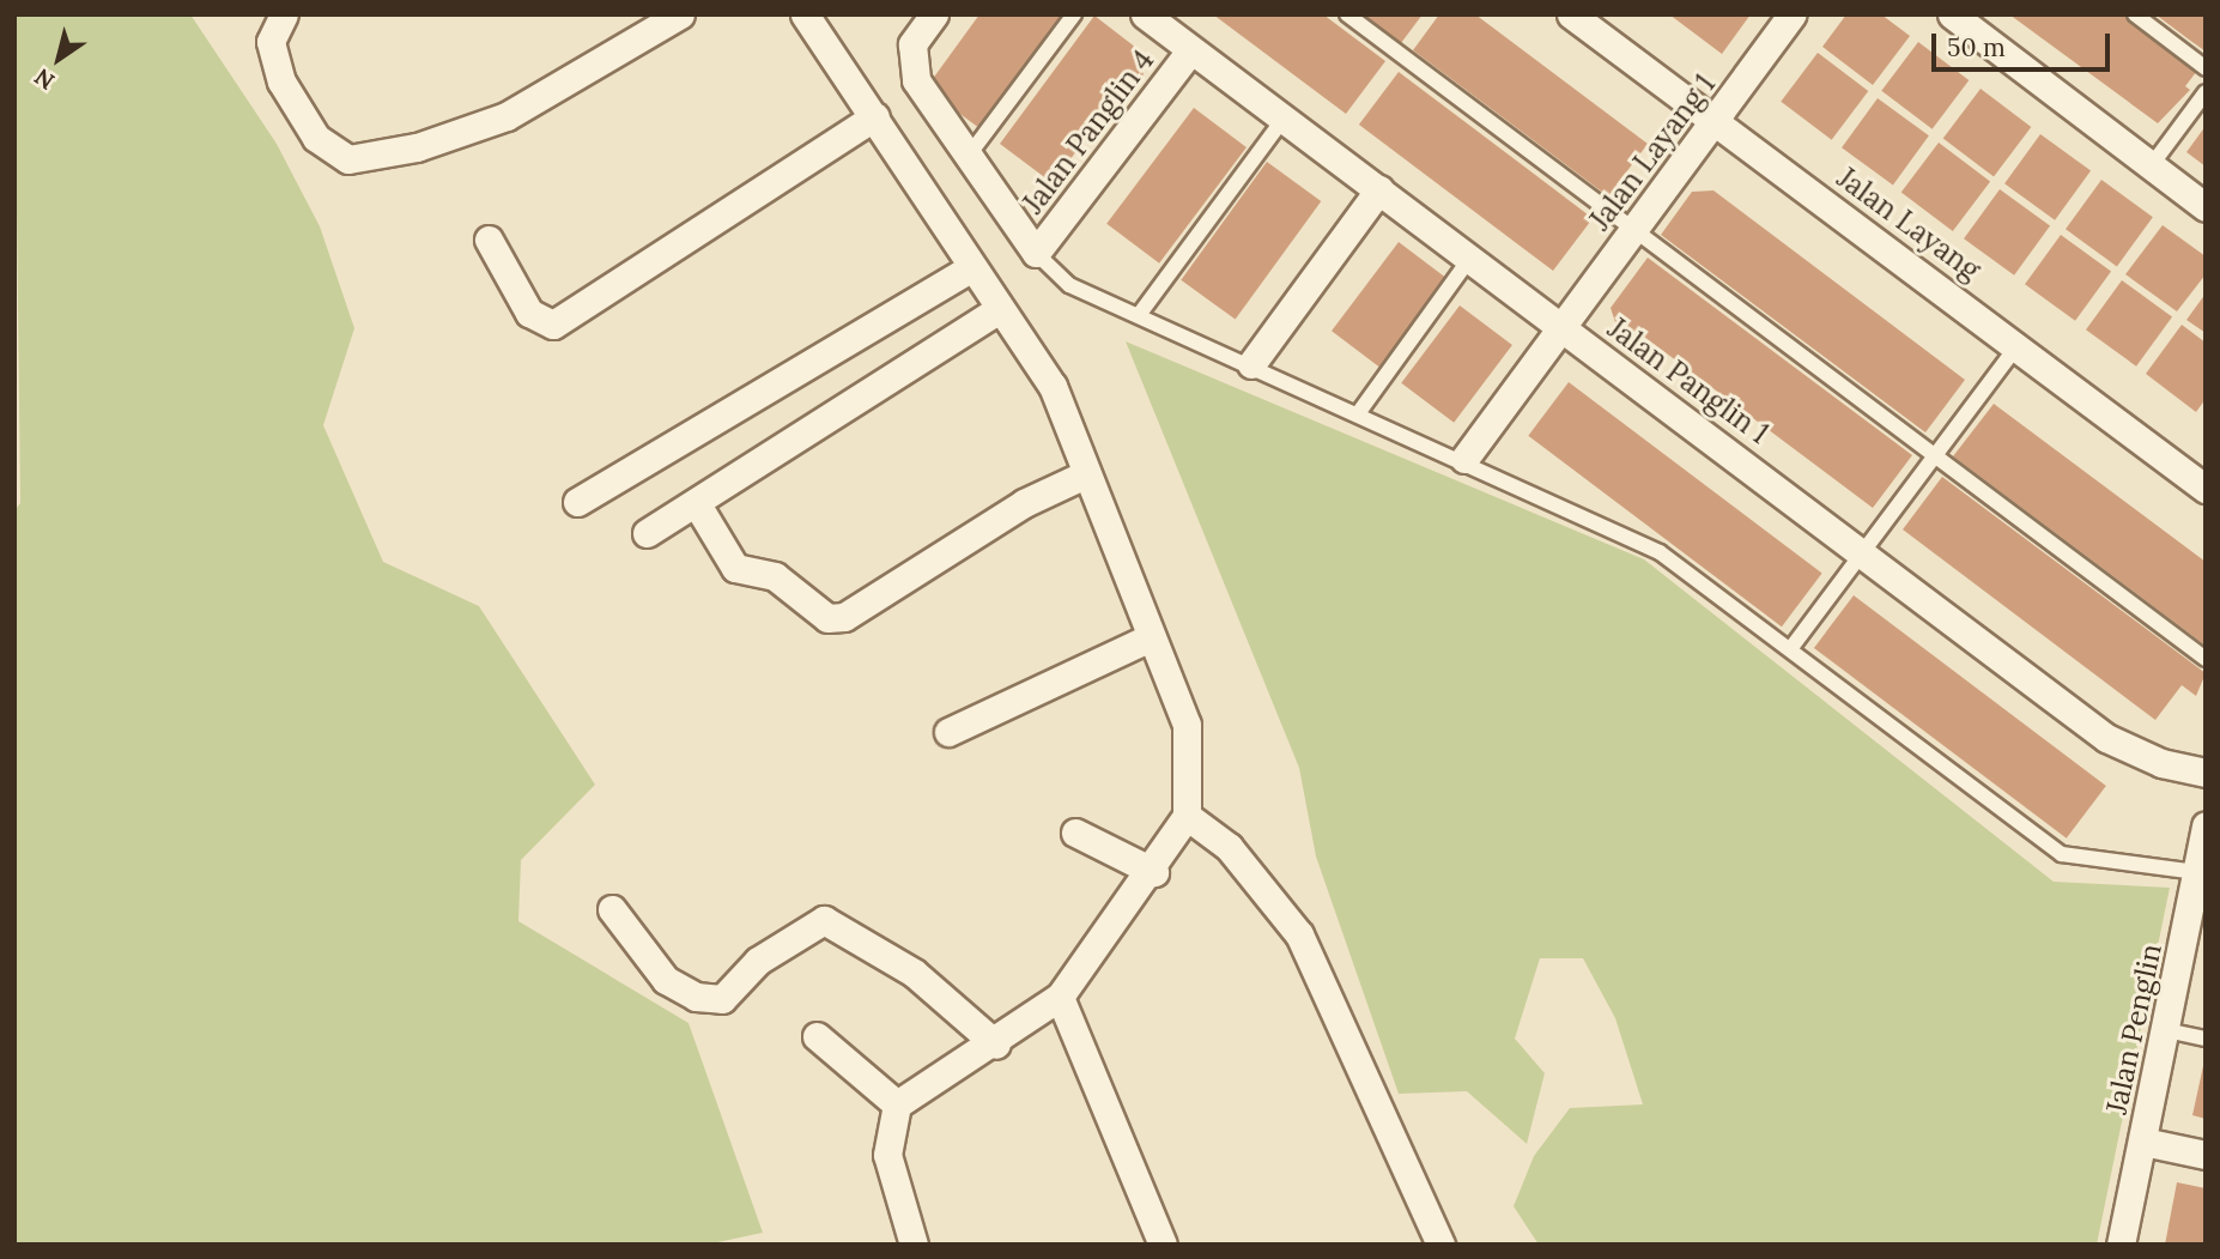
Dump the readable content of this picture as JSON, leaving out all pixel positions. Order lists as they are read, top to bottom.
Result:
{
  "streets": {
    "street": [
      "Jalan Panglin 4",
      "Jalan Layang 1",
      "Jalan Layang",
      "Jalan Panglin 1",
      "Jalan Penglin"
    ]
  },
  "crossings": [
    ["Jalan Panglin 4", "Jalan Panglin 1"],
    ["Jalan Layang 1", "Jalan Layang"],
    ["Jalan Layang 1", "Jalan Panglin 1"]
  ],
  "scale_bar": "50 m",
  "north": "bottom left"
}
